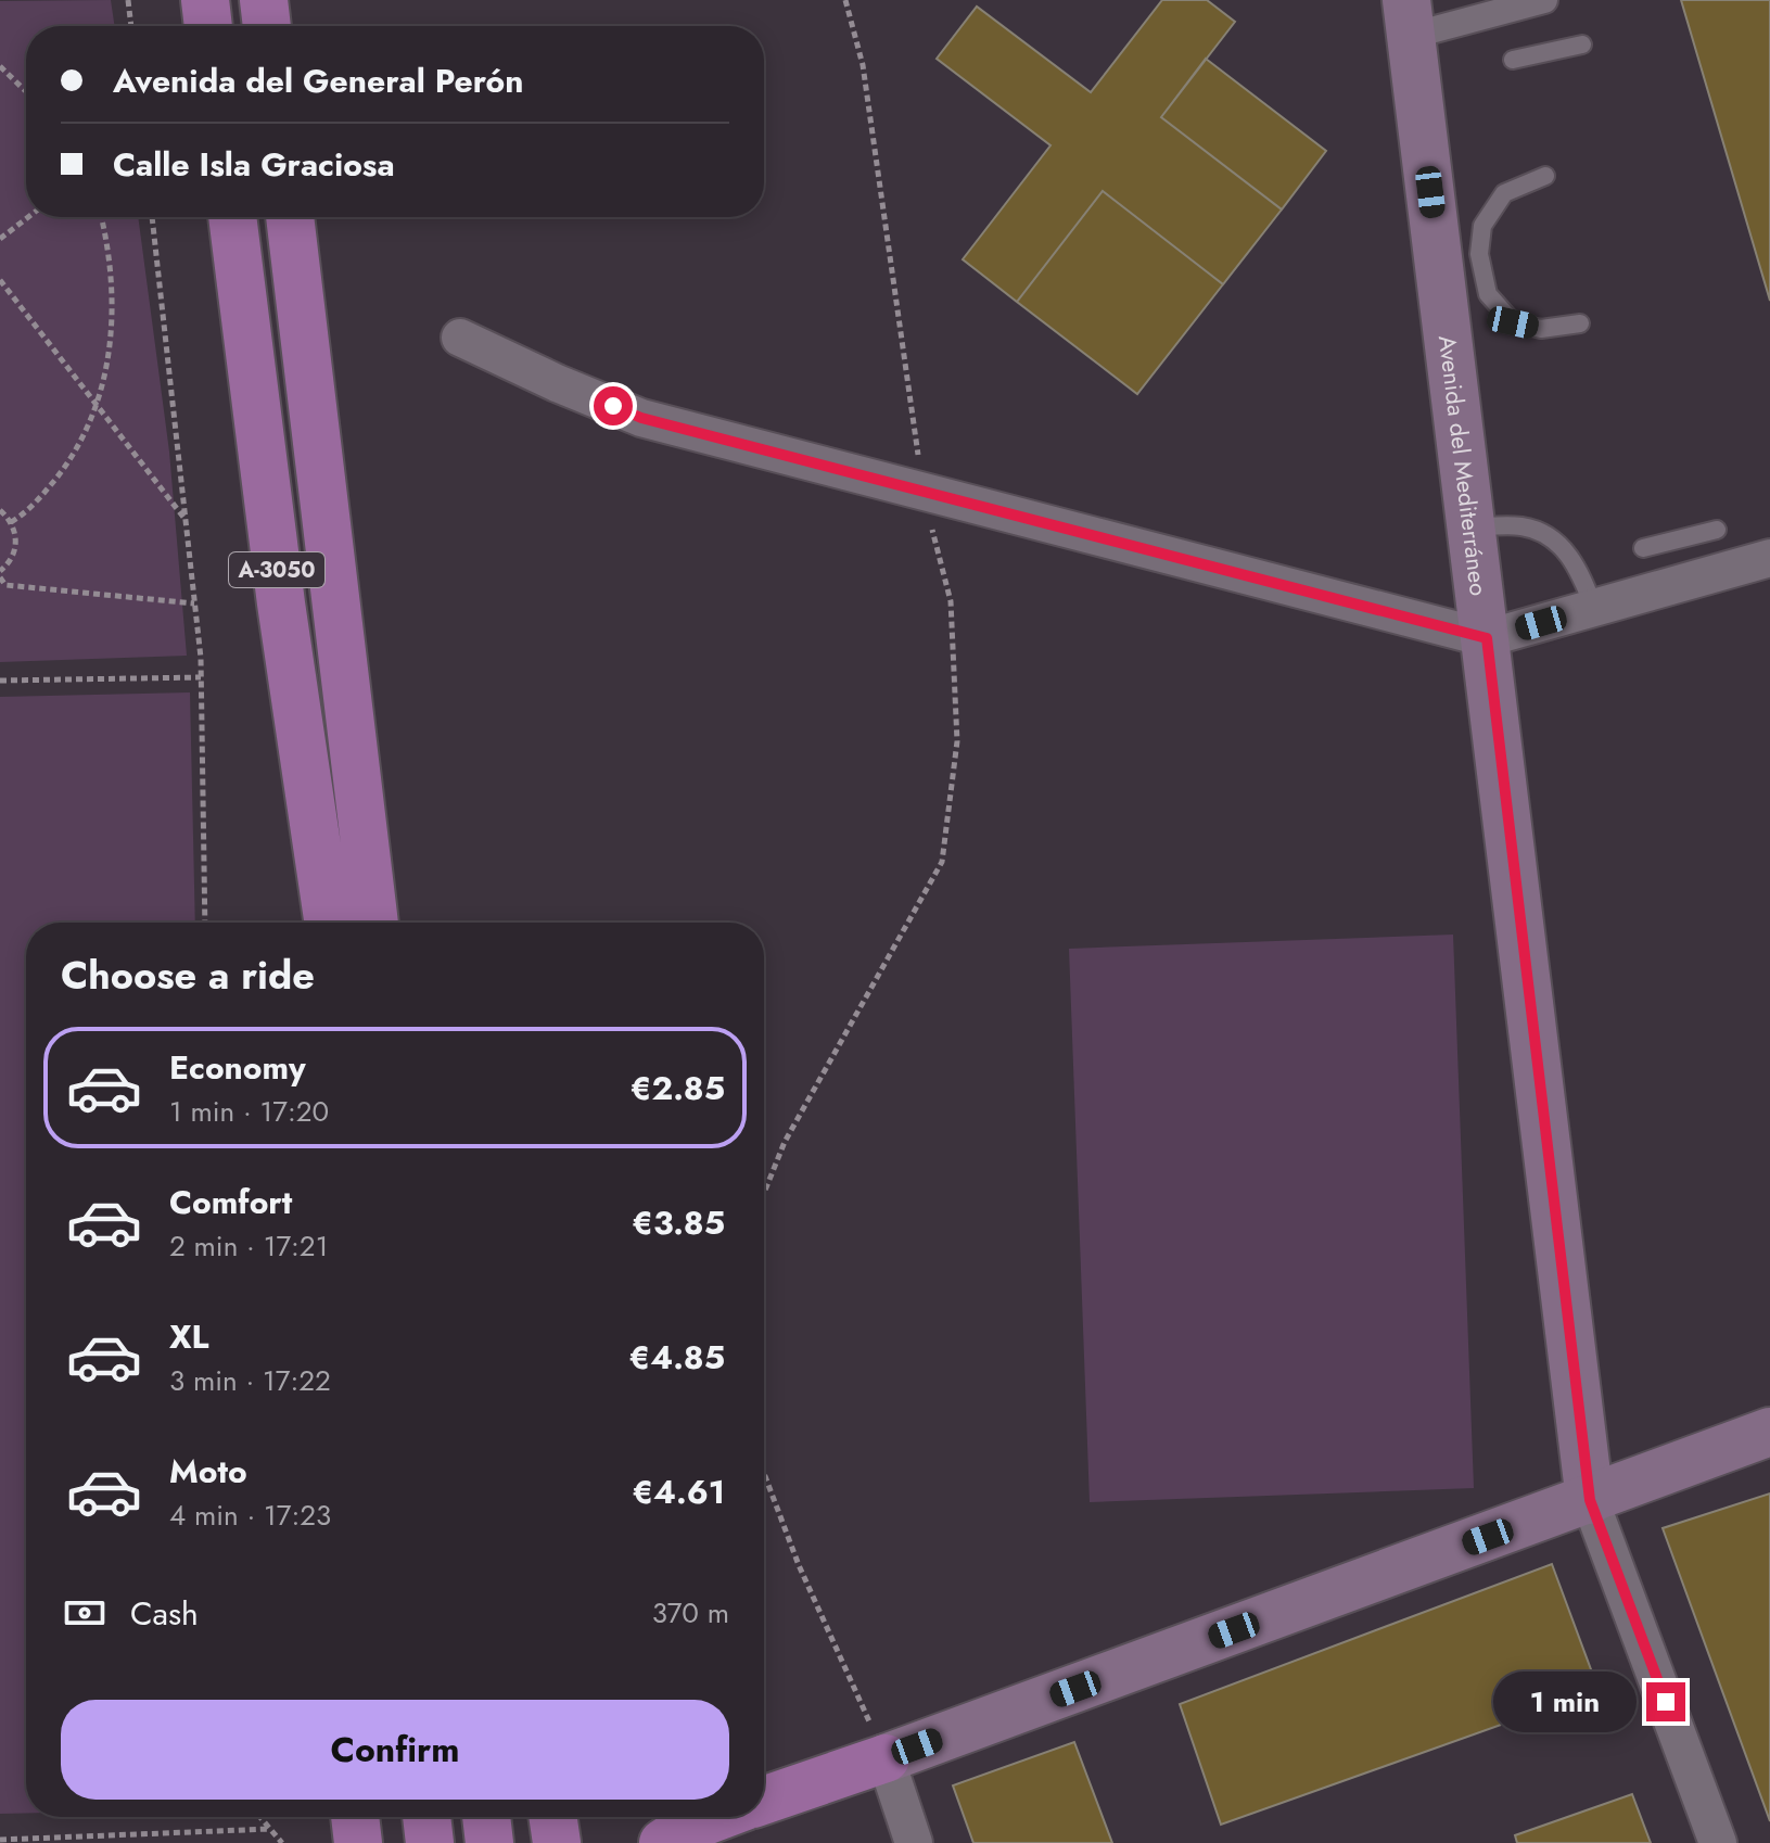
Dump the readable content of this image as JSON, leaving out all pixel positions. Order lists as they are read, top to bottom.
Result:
{
  "streets": {
    "highway": ["A-3050"],
    "main road": ["Avenida del Mediterráneo"]
  },
  "page": {
    "banner": ["Avenida del General Perón", "Calle Isla Graciosa"],
    "heading": "Choose a ride",
    "list": [
      {
        "name": "Economy",
        "note": "1 min · 17:20",
        "value": "€2.85"
      },
      {
        "name": "Comfort",
        "note": "2 min · 17:21",
        "value": "€3.85"
      },
      {
        "name": "XL",
        "note": "3 min · 17:22",
        "value": "€4.85"
      },
      {
        "name": "Moto",
        "note": "4 min · 17:23",
        "value": "€4.61"
      }
    ],
    "pay": ["Cash", "370 m"],
    "bubble": "1 min",
    "buttons": "Confirm"
  }
}
